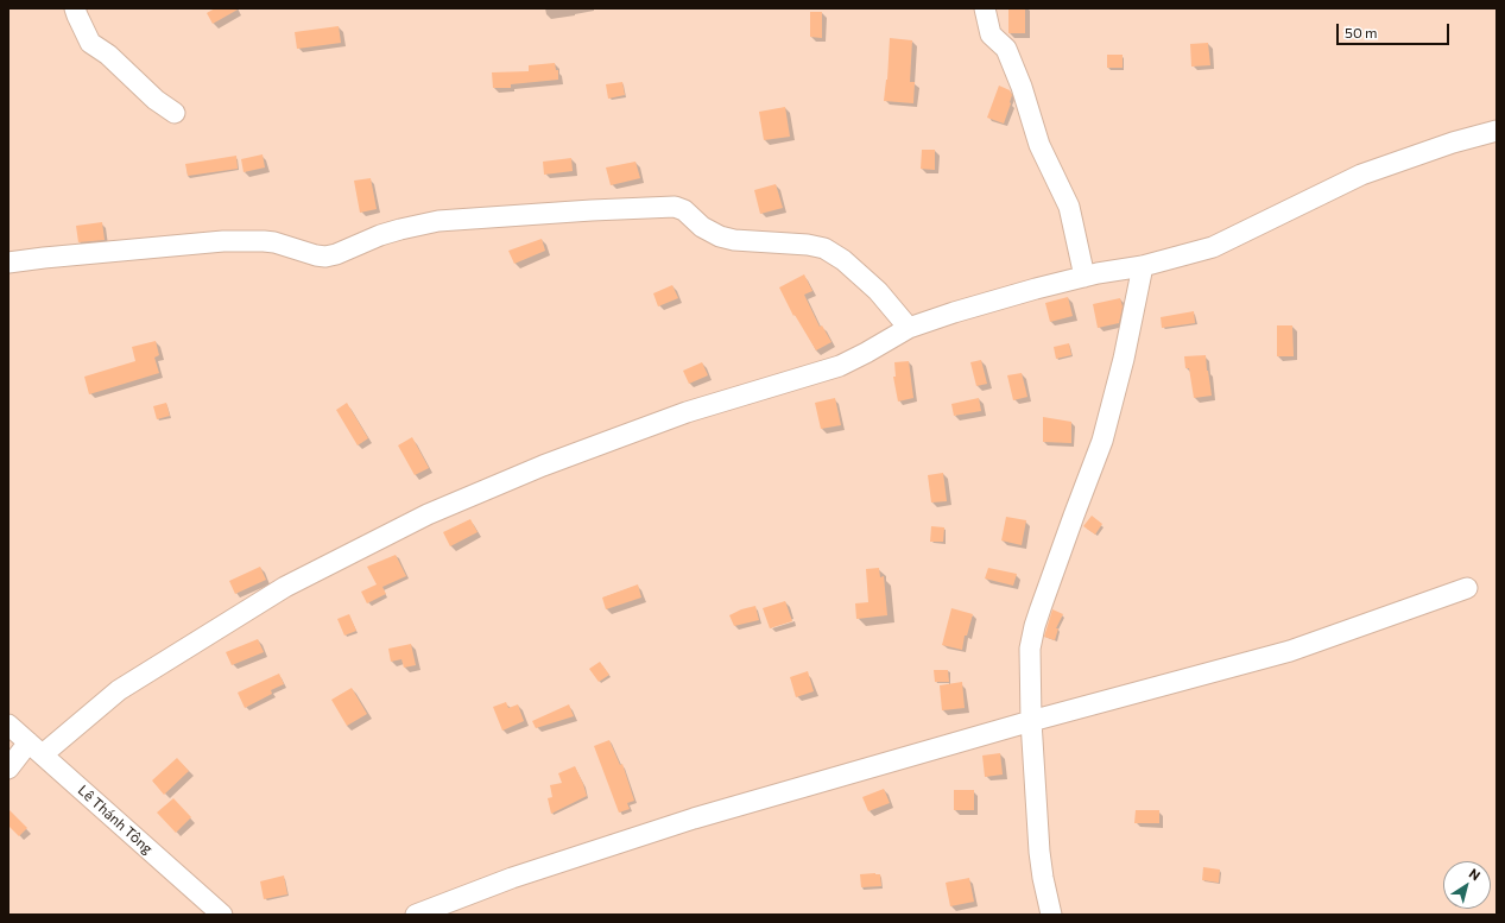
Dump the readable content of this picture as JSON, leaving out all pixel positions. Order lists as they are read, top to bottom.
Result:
{
  "streets": {
    "street": ["Lê Thánh Tông"]
  },
  "scale_bar": "50 m",
  "north": "top right"
}
